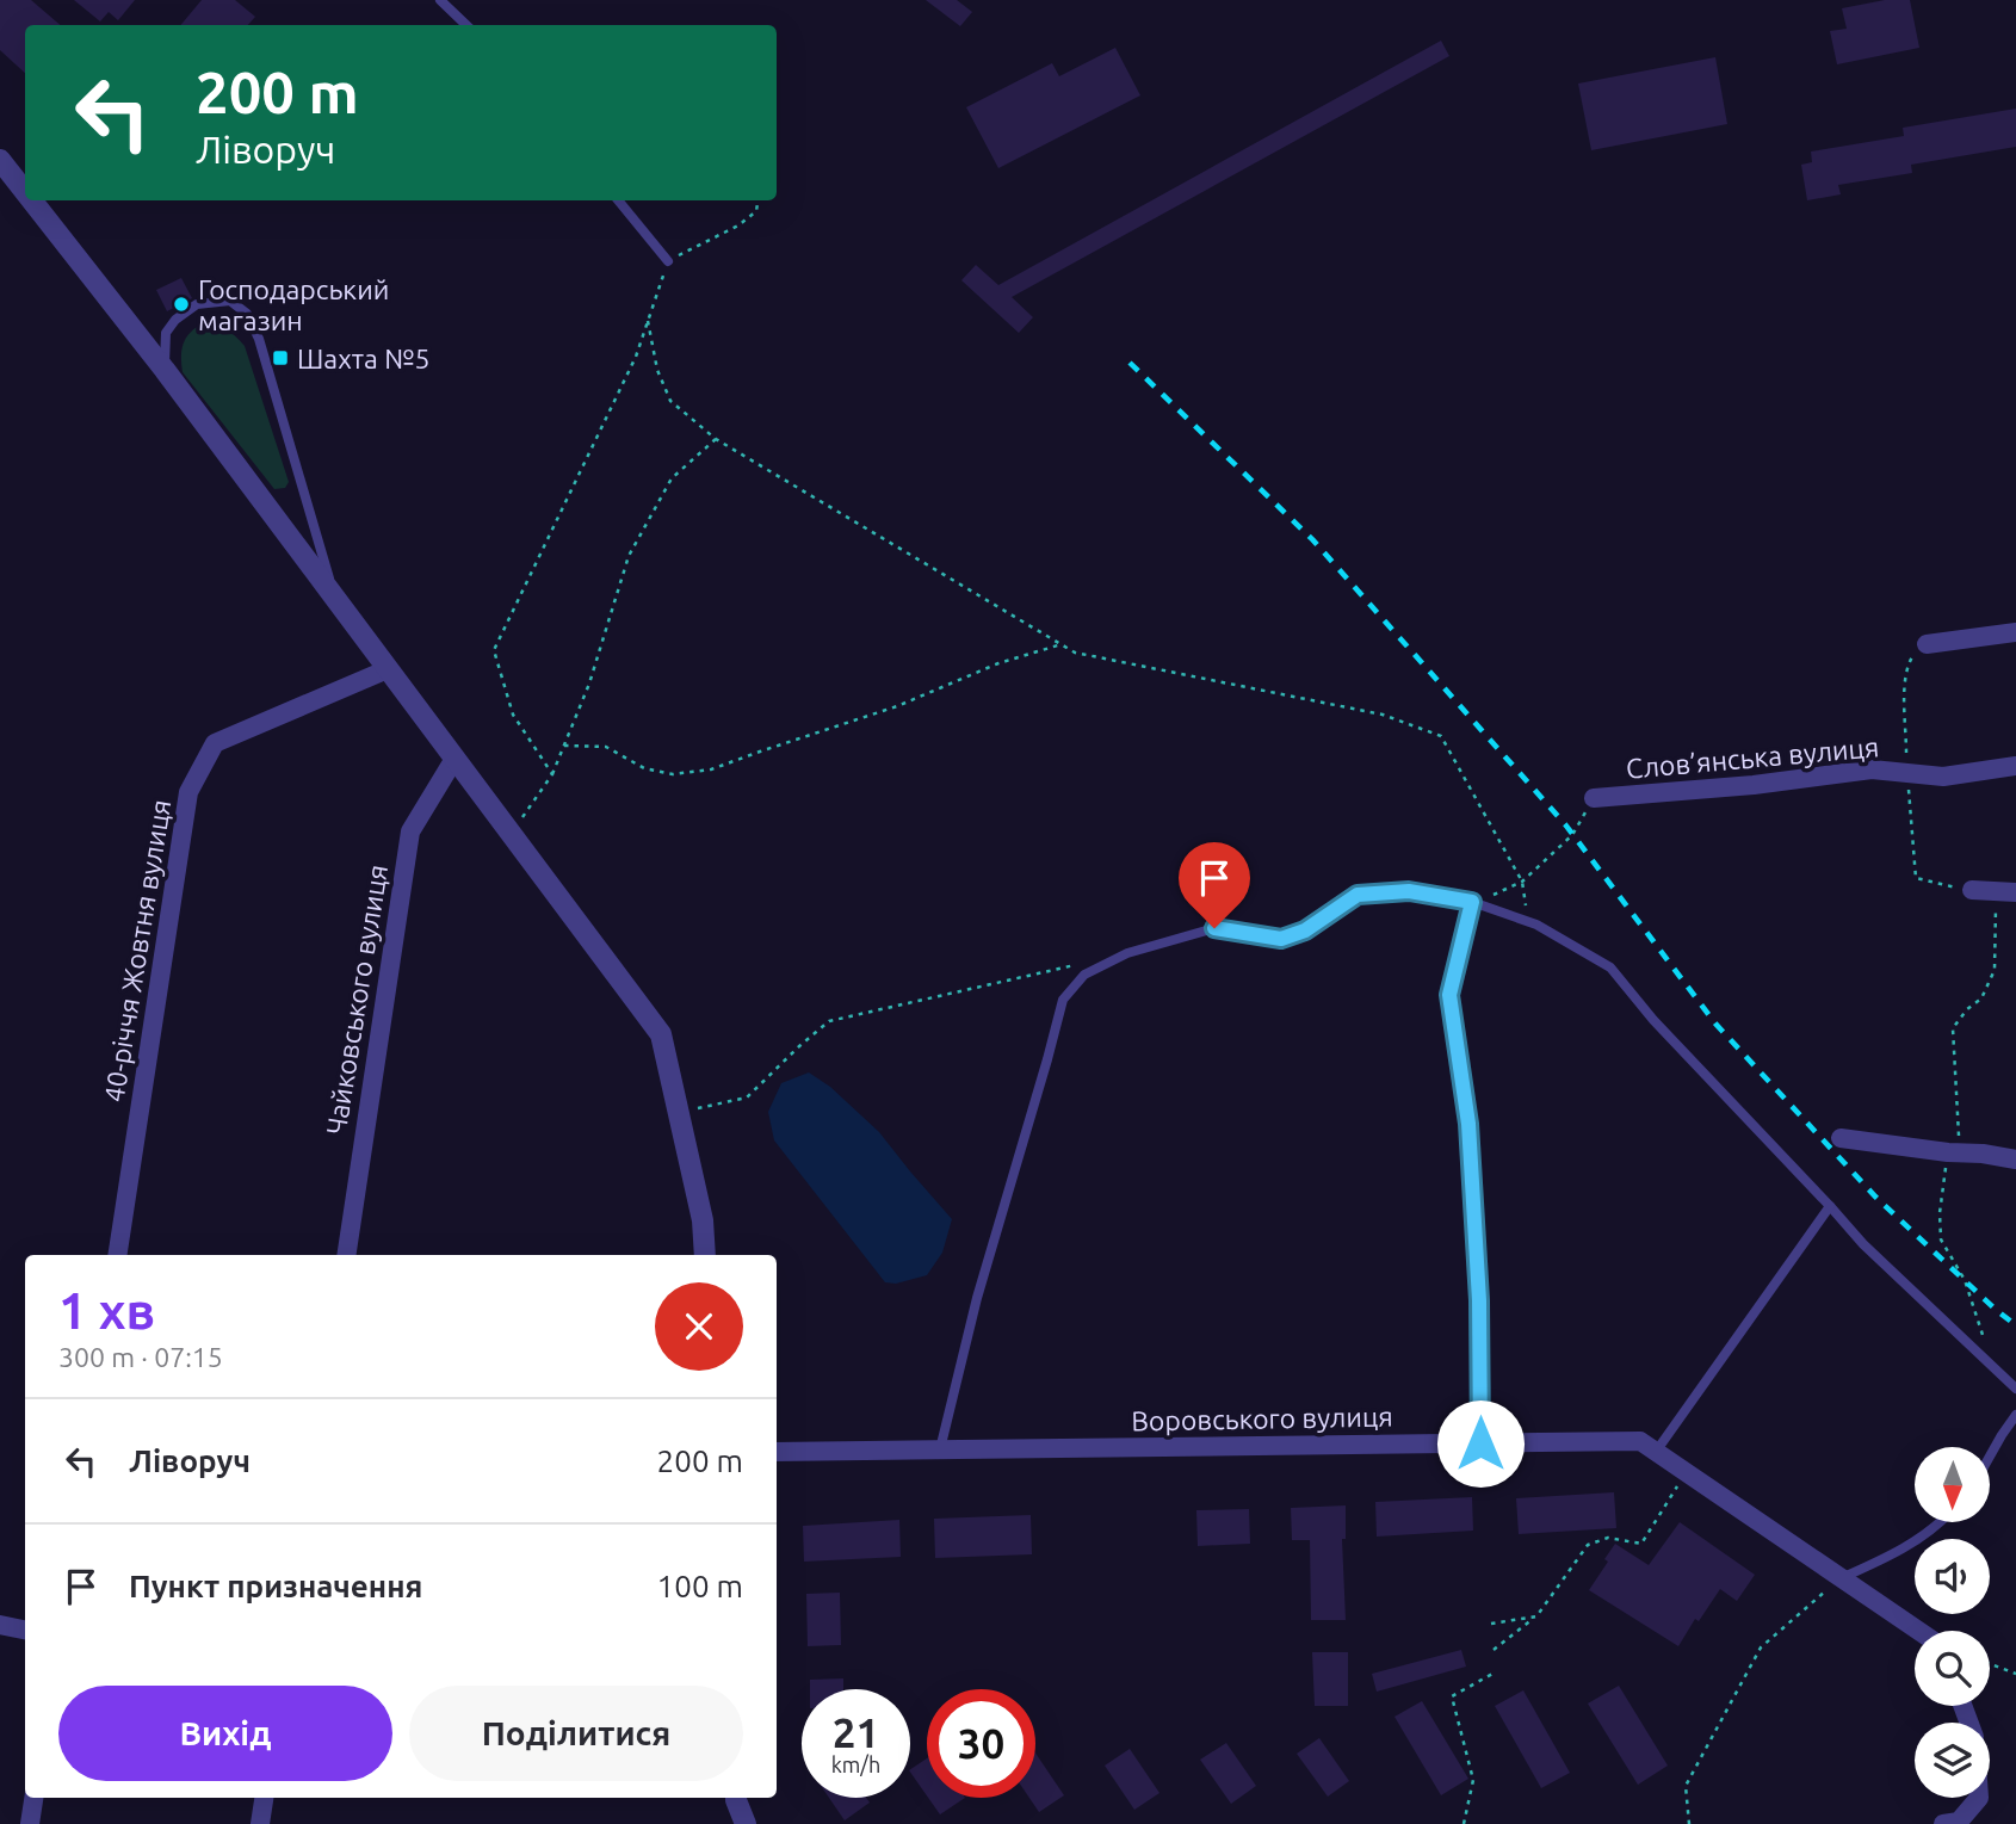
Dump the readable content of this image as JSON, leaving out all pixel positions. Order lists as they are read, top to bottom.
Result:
{
  "streets": {
    "street": [
      "Слов’янська вулиця",
      "40-річчя Жовтня вулиця",
      "Чайковського вулиця",
      "Воровського вулиця"
    ]
  },
  "places": {
    "other": ["Господарський магазин"],
    "transit": ["Шахта №5"]
  },
  "north": "bottom",
  "page": {
    "turn": ["200 m", "Ліворуч"],
    "heading": ["1 хв", "300 m · 07:15"],
    "list": [
      {
        "name": "Ліворуч",
        "value": "200 m"
      },
      {
        "name": "Пункт призначення",
        "value": "100 m"
      }
    ],
    "buttons": ["Вихід", "Поділитися"],
    "speed": "21 km/h",
    "limit": "30"
  }
}
